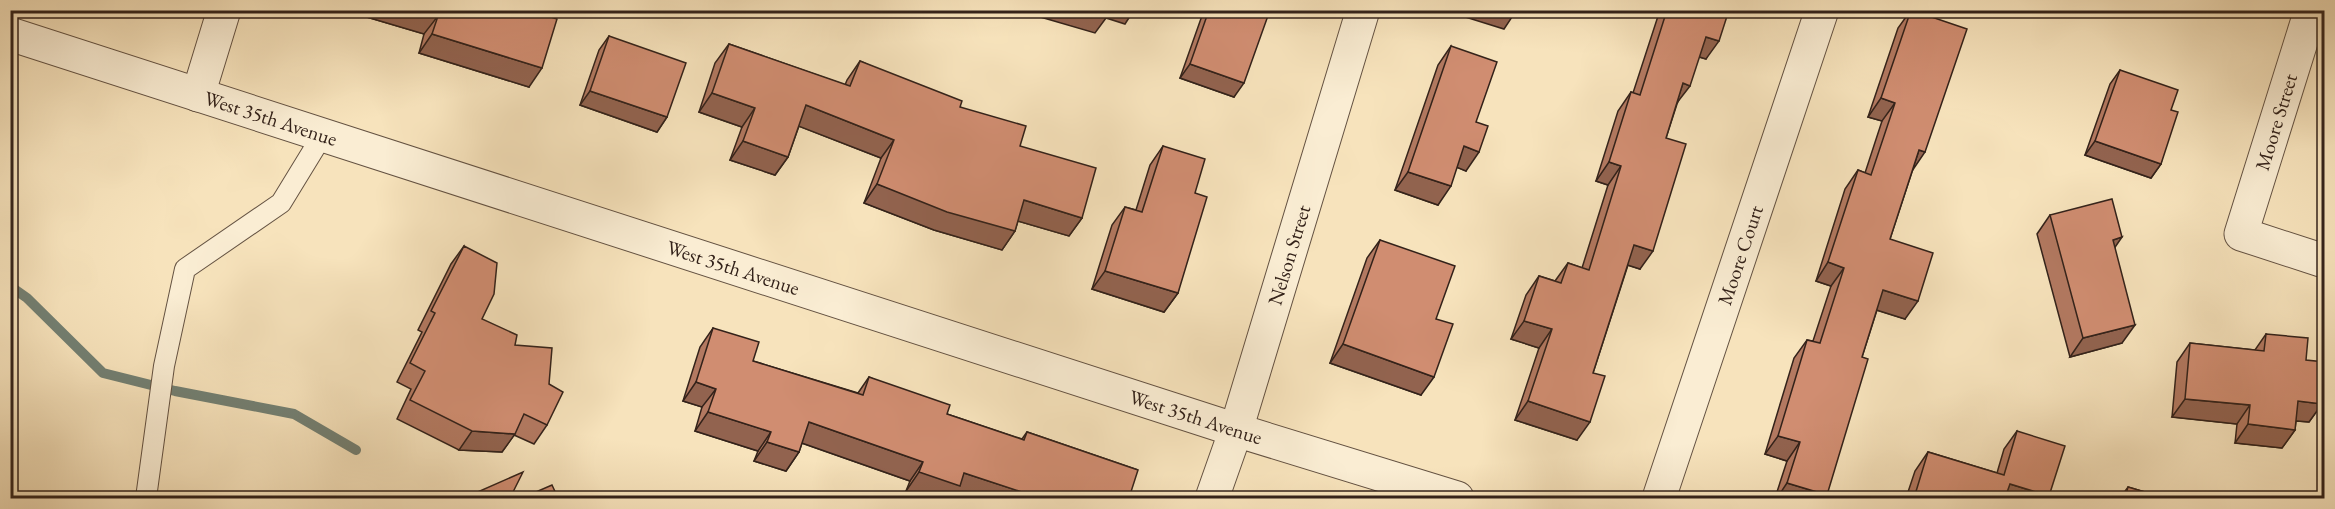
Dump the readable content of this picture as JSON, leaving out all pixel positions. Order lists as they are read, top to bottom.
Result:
{
  "streets": {
    "street": [
      "West 35th Avenue",
      "Moore Street",
      "Moore Court",
      "Nelson Street"
    ]
  },
  "crossings": [
    ["West 35th Avenue", "Nelson Street"]
  ]
}
